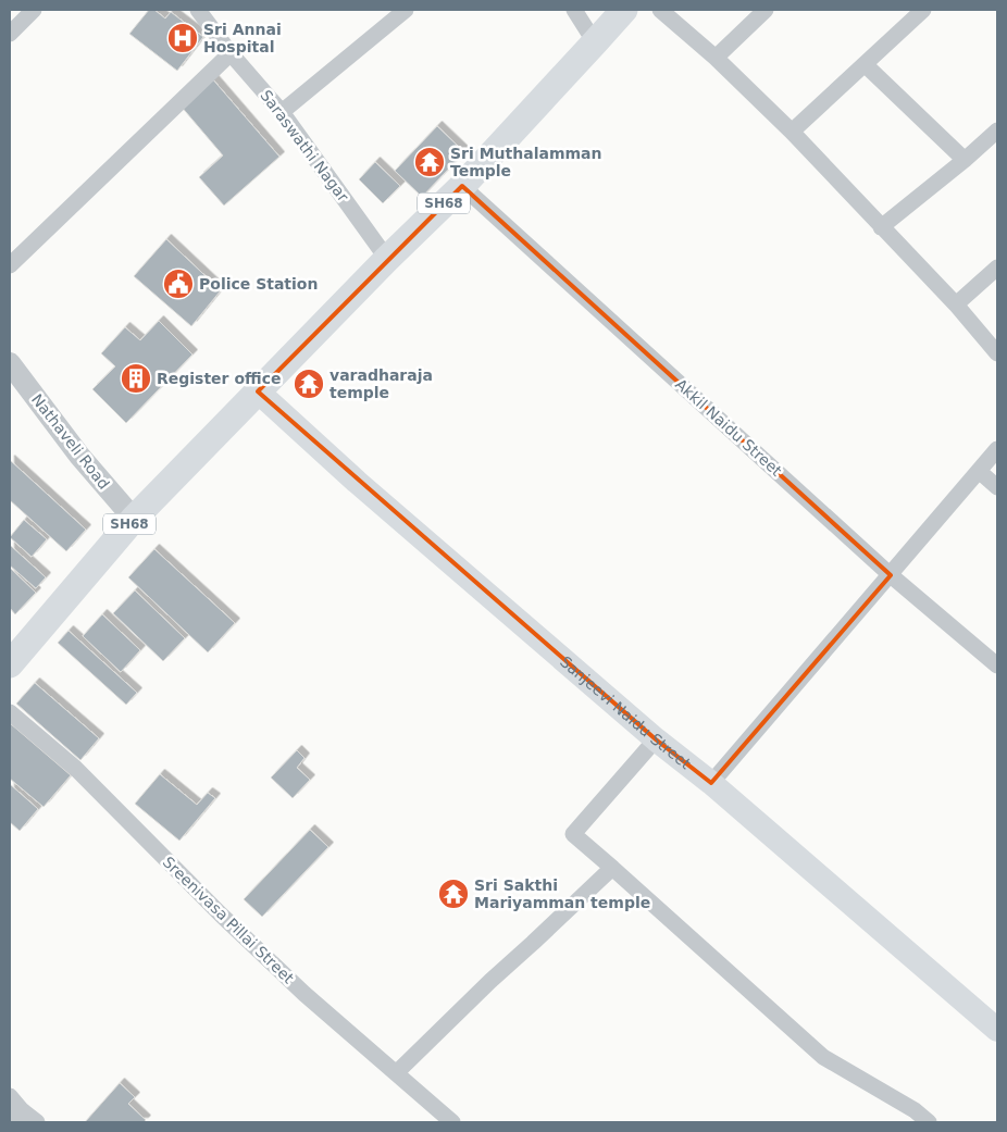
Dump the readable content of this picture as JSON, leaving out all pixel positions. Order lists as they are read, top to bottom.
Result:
{
  "streets": {
    "main road": ["SH68", "Sanjeevi Naidu Street"],
    "street": [
      "Saraswathi Nagar",
      "Akkil Naidu Street",
      "Nathaveli Road",
      "Sreenivasa Pillai Street"
    ]
  },
  "crossings": [
    ["Saraswathi Nagar", "SH68"],
    ["SH68", "Akkil Naidu Street"],
    ["SH68", "Nathaveli Road"],
    ["SH68", "Sanjeevi Naidu Street"]
  ],
  "places": {
    "hospital": ["Sri Annai Hospital"],
    "temple": ["Sri Muthalamman Temple", "varadharaja temple", "Sri Sakthi Mariyamman temple"],
    "public building": ["Police Station"],
    "building": ["Register office"]
  }
}
